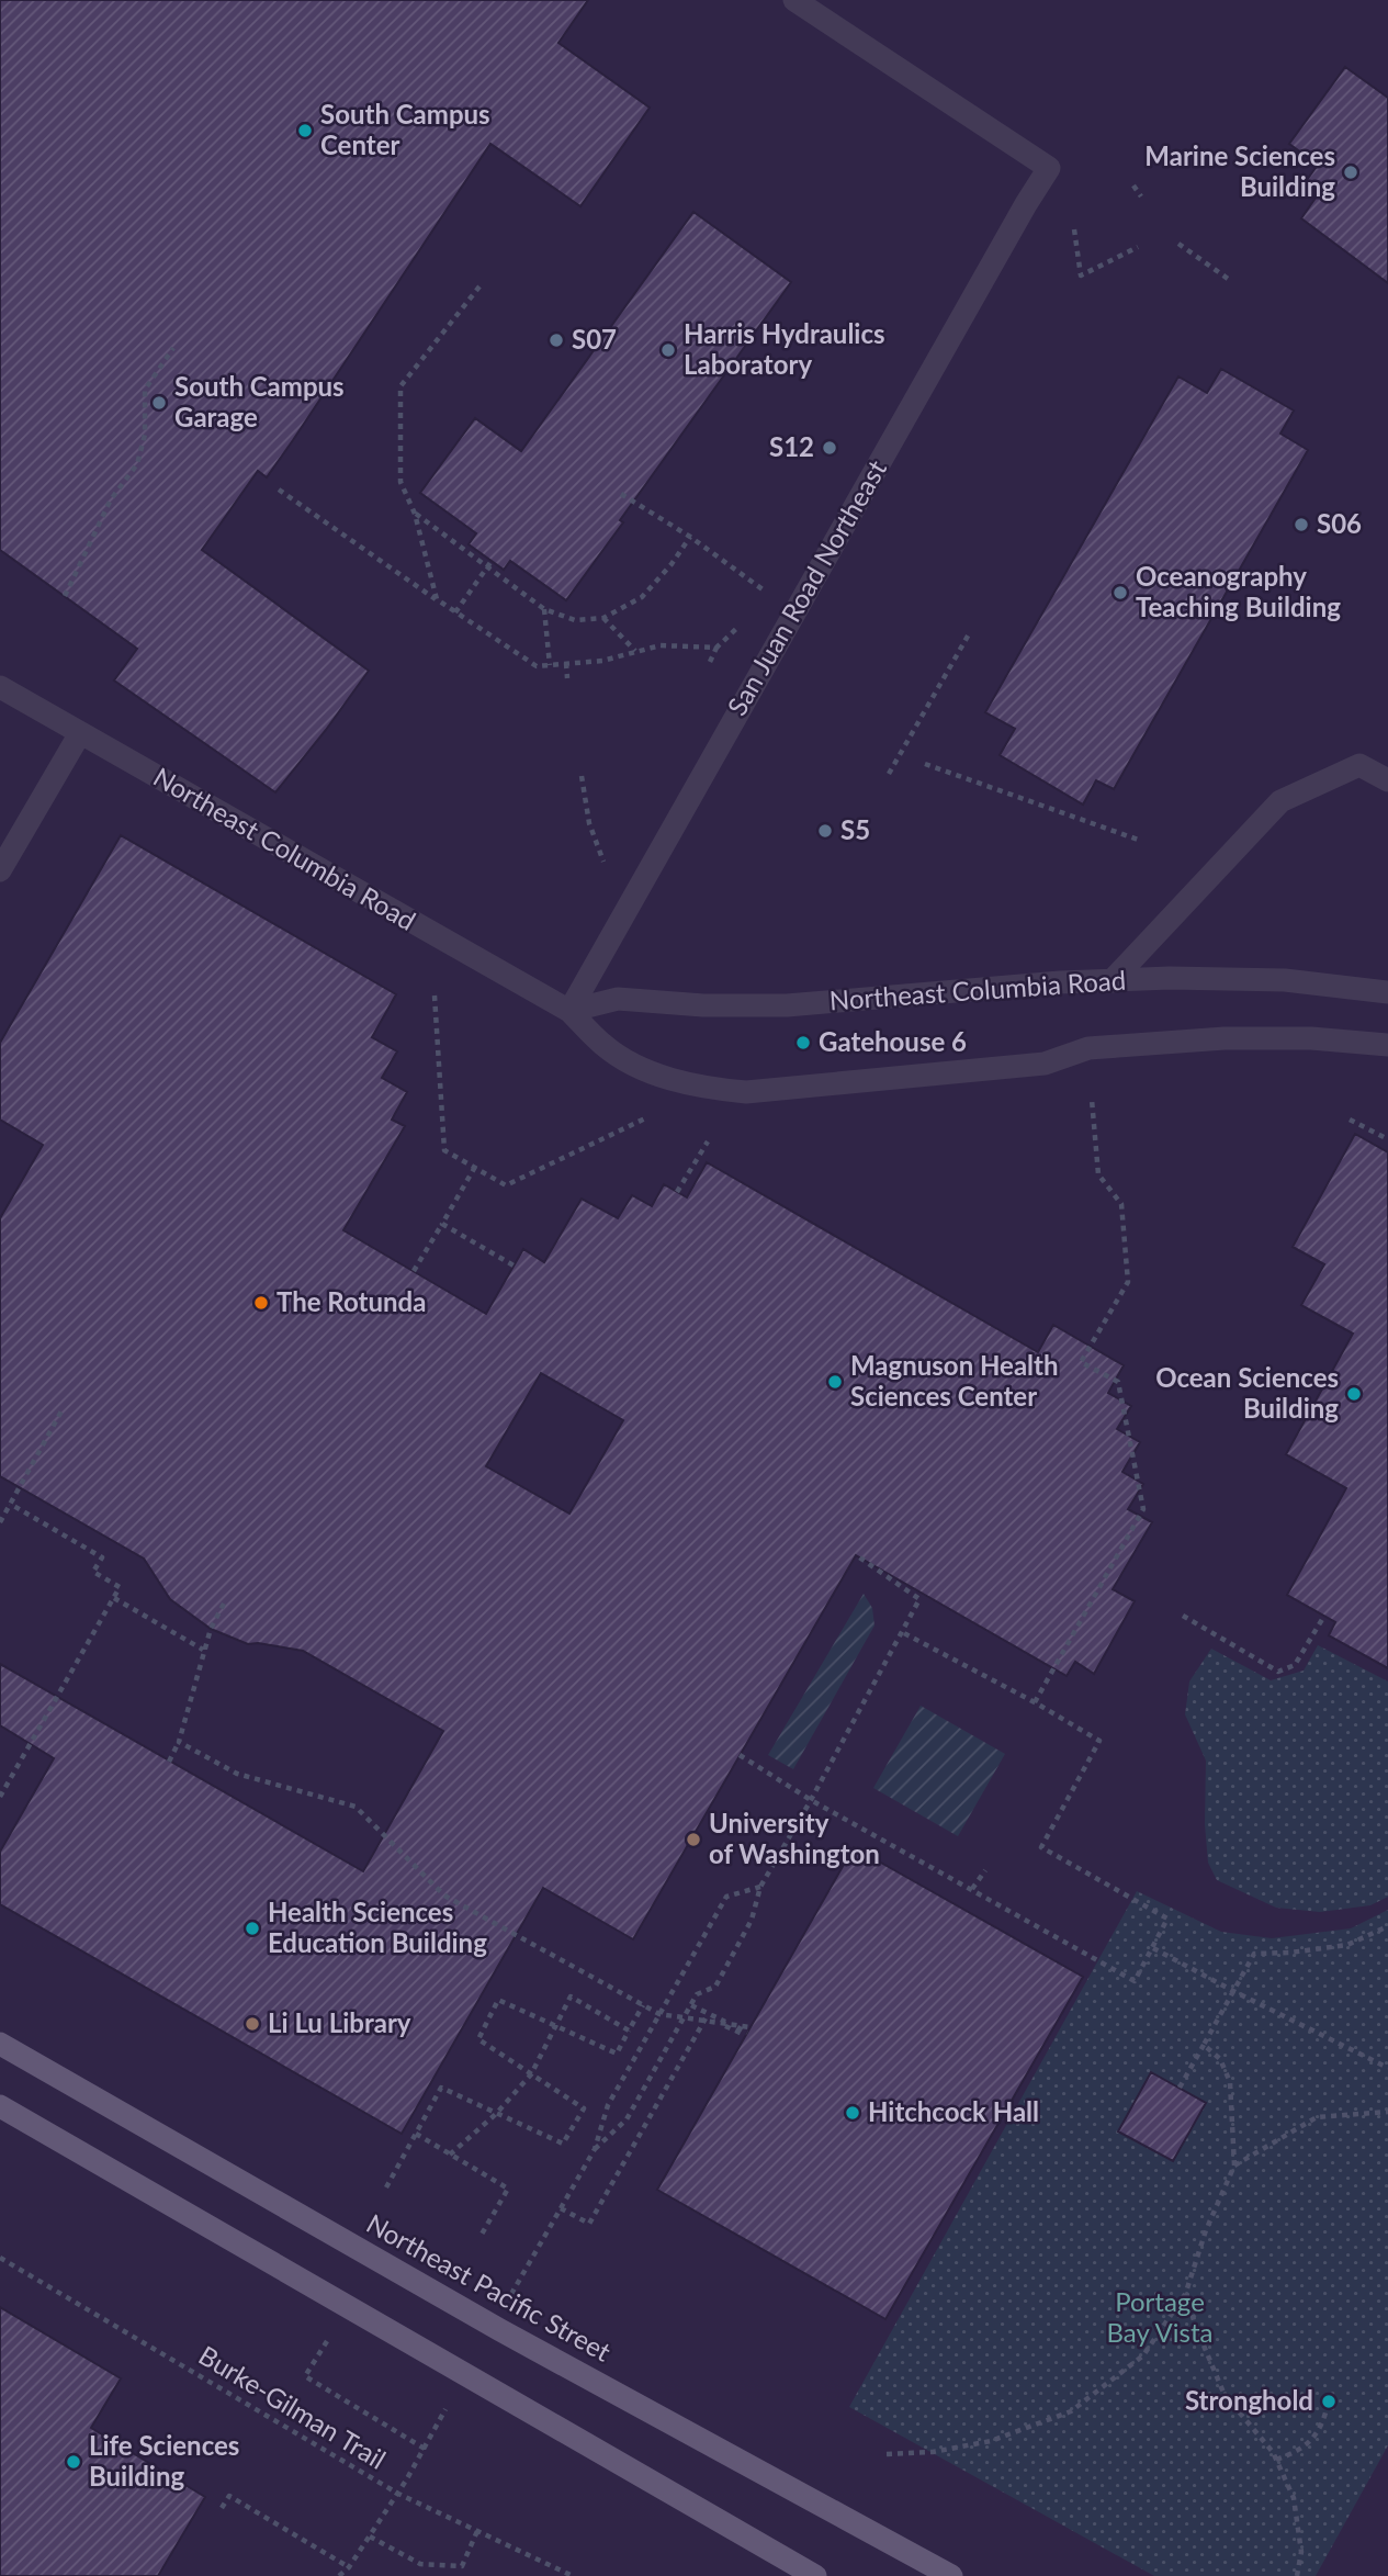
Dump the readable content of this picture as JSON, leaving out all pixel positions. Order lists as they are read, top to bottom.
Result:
{
  "streets": {
    "main road": ["Northeast Pacific Street"],
    "street": ["San Juan Road Northeast", "Northeast Columbia Road"],
    "path": ["Burke-Gilman Trail"]
  },
  "crossings": [
    ["San Juan Road Northeast", "Northeast Columbia Road"]
  ],
  "parks": ["Portage Bay Vista"],
  "places": [
    "South Campus Center",
    "Marine Sciences Building",
    "S07",
    "Harris Hydraulics Laboratory",
    "South Campus Garage",
    "S12",
    "S06",
    "Oceanography Teaching Building",
    "S5",
    "Gatehouse 6",
    "The Rotunda",
    "Magnuson Health Sciences Center",
    "Ocean Sciences Building",
    "University of Washington",
    "Health Sciences Education Building",
    "Li Lu Library",
    "Hitchcock Hall",
    "Stronghold",
    "Life Sciences Building"
  ]
}
